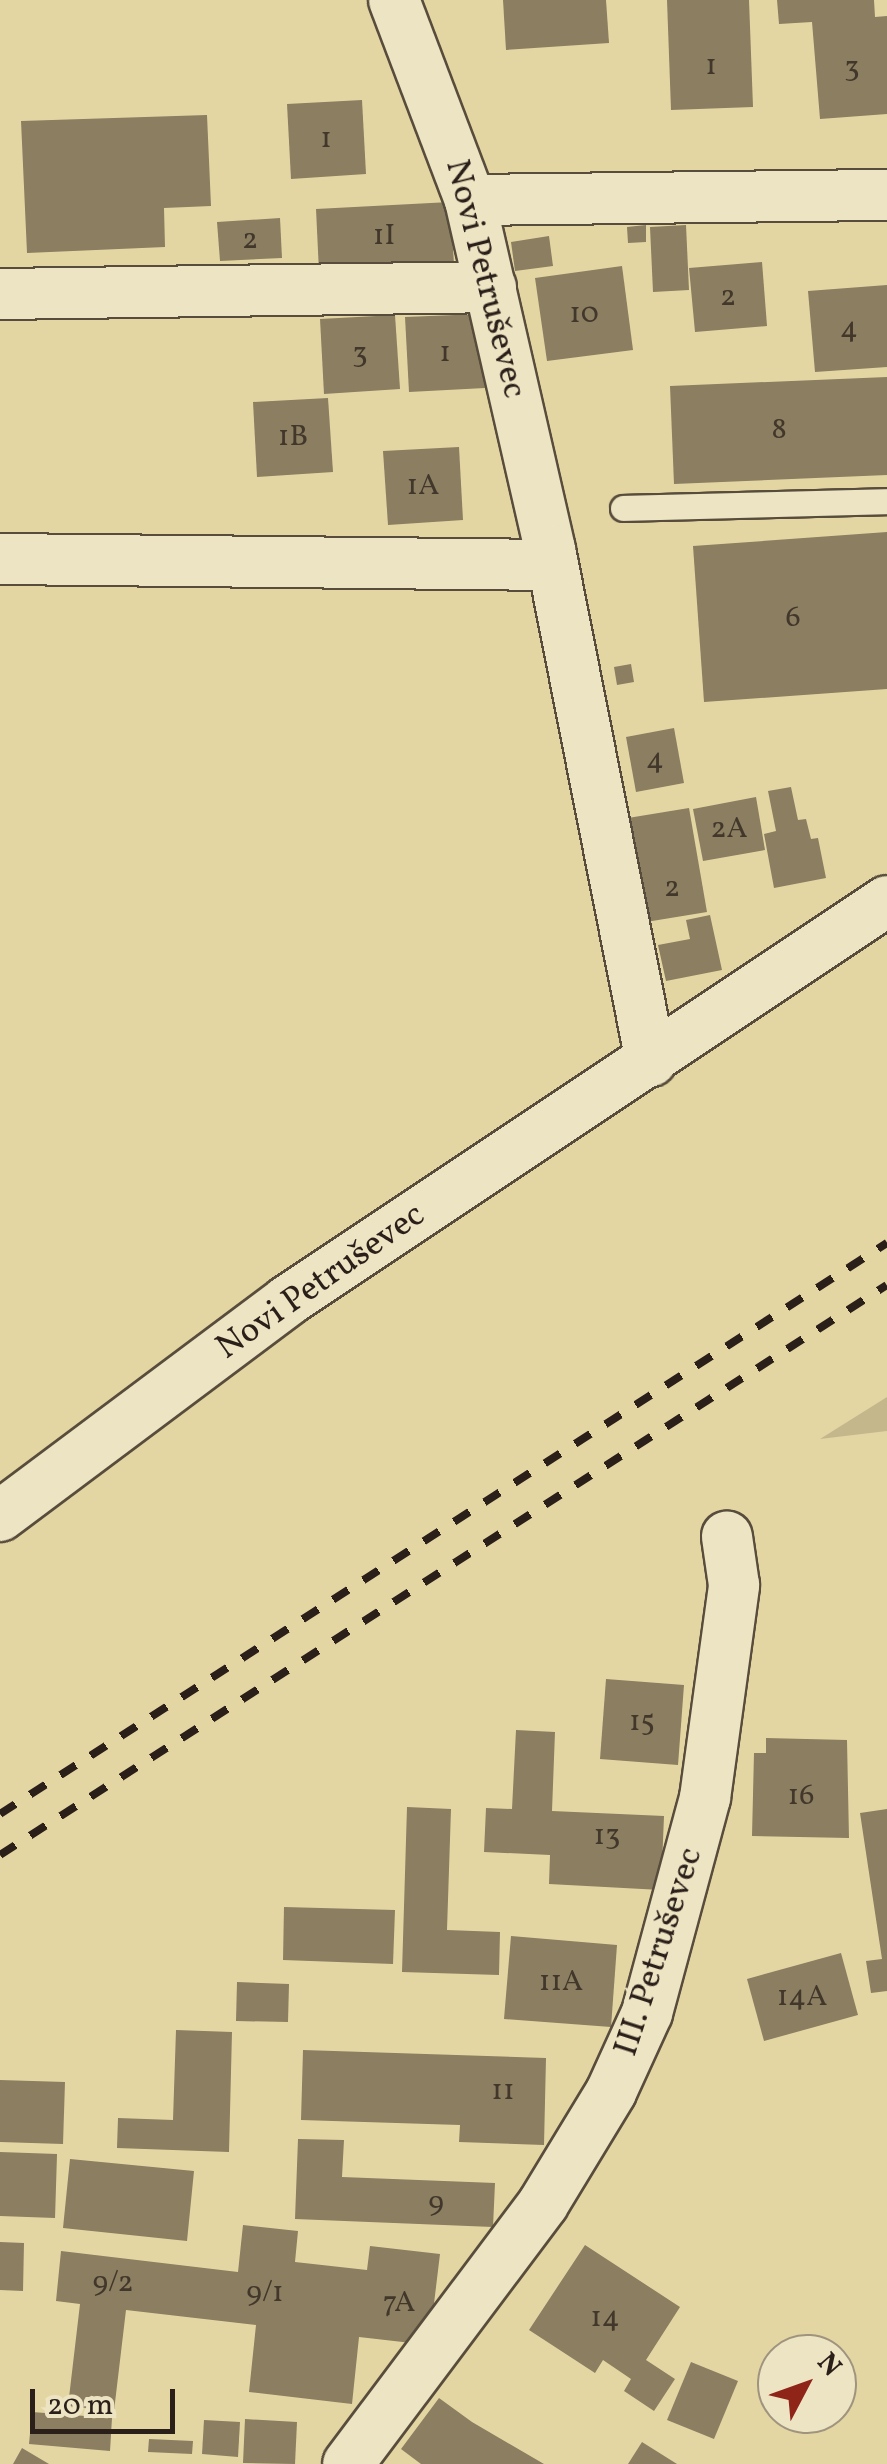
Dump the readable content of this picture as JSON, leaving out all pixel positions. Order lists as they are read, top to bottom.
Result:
{
  "streets": {
    "street": ["Novi Petruševec", "III. Petruševec"]
  },
  "house_numbers": [
    "1",
    "3",
    "1",
    "1I",
    "2",
    "2",
    "10",
    "4",
    "1",
    "3",
    "8",
    "1B",
    "1A",
    "6",
    "4",
    "2A",
    "2",
    "15",
    "16",
    "13",
    "11A",
    "14A",
    "11",
    "9",
    "9/2",
    "9/1",
    "7A",
    "14"
  ],
  "scale_bar": "20 m",
  "north": "top right"
}
